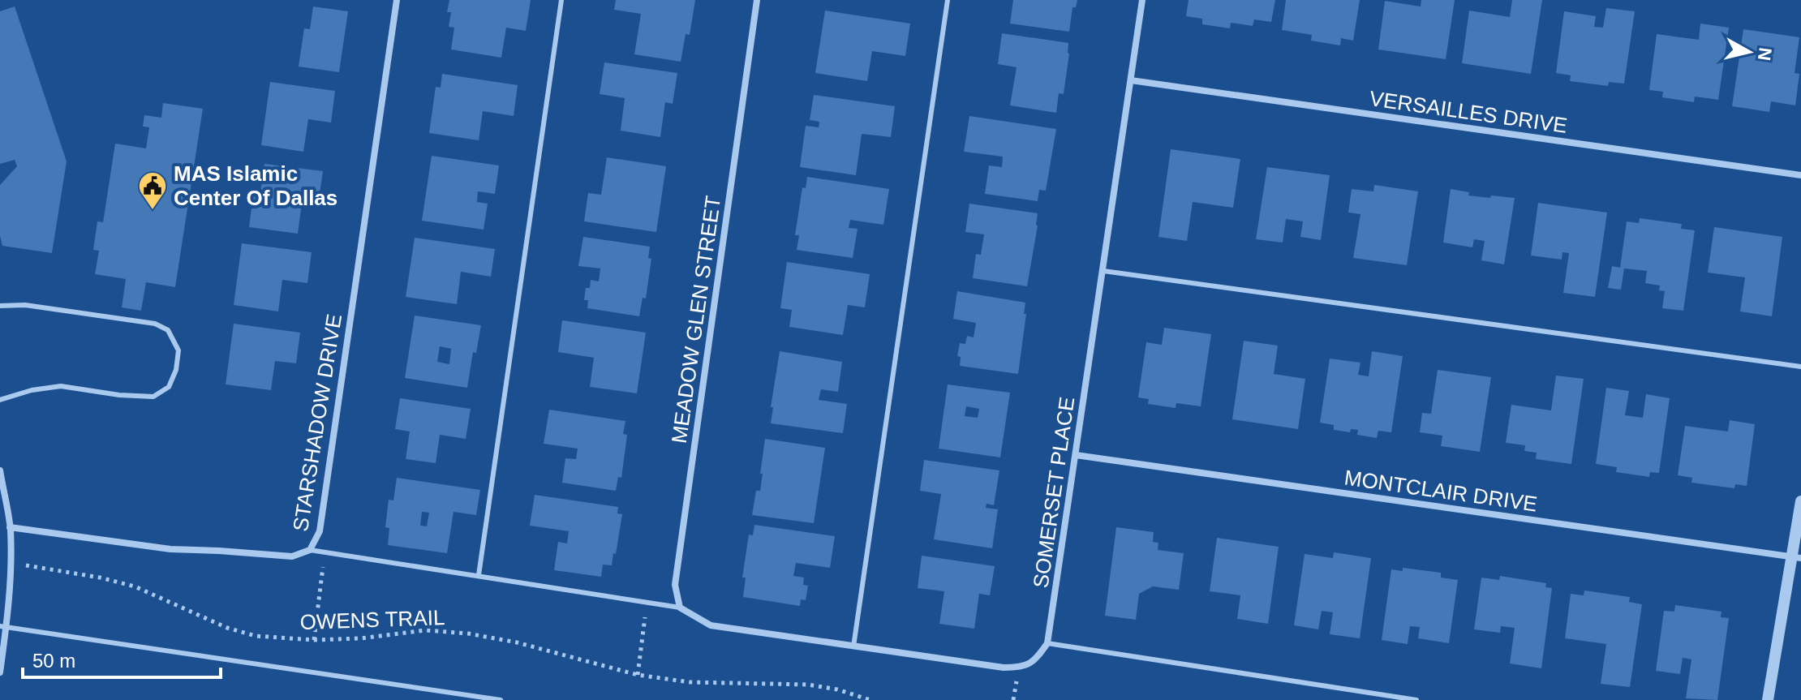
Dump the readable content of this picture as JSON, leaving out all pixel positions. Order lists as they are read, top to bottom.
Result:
{
  "streets": {
    "street": [
      "VERSAILLES DRIVE",
      "MEADOW GLEN STREET",
      "STARSHADOW DRIVE",
      "MONTCLAIR DRIVE",
      "SOMERSET PLACE"
    ],
    "path": ["OWENS TRAIL"]
  },
  "crossings": [
    ["VERSAILLES DRIVE", "SOMERSET PLACE"],
    ["MONTCLAIR DRIVE", "SOMERSET PLACE"]
  ],
  "places": {
    "public building": ["MAS Islamic Center Of Dallas"]
  },
  "scale_bar": "50 m",
  "north": "right"
}
